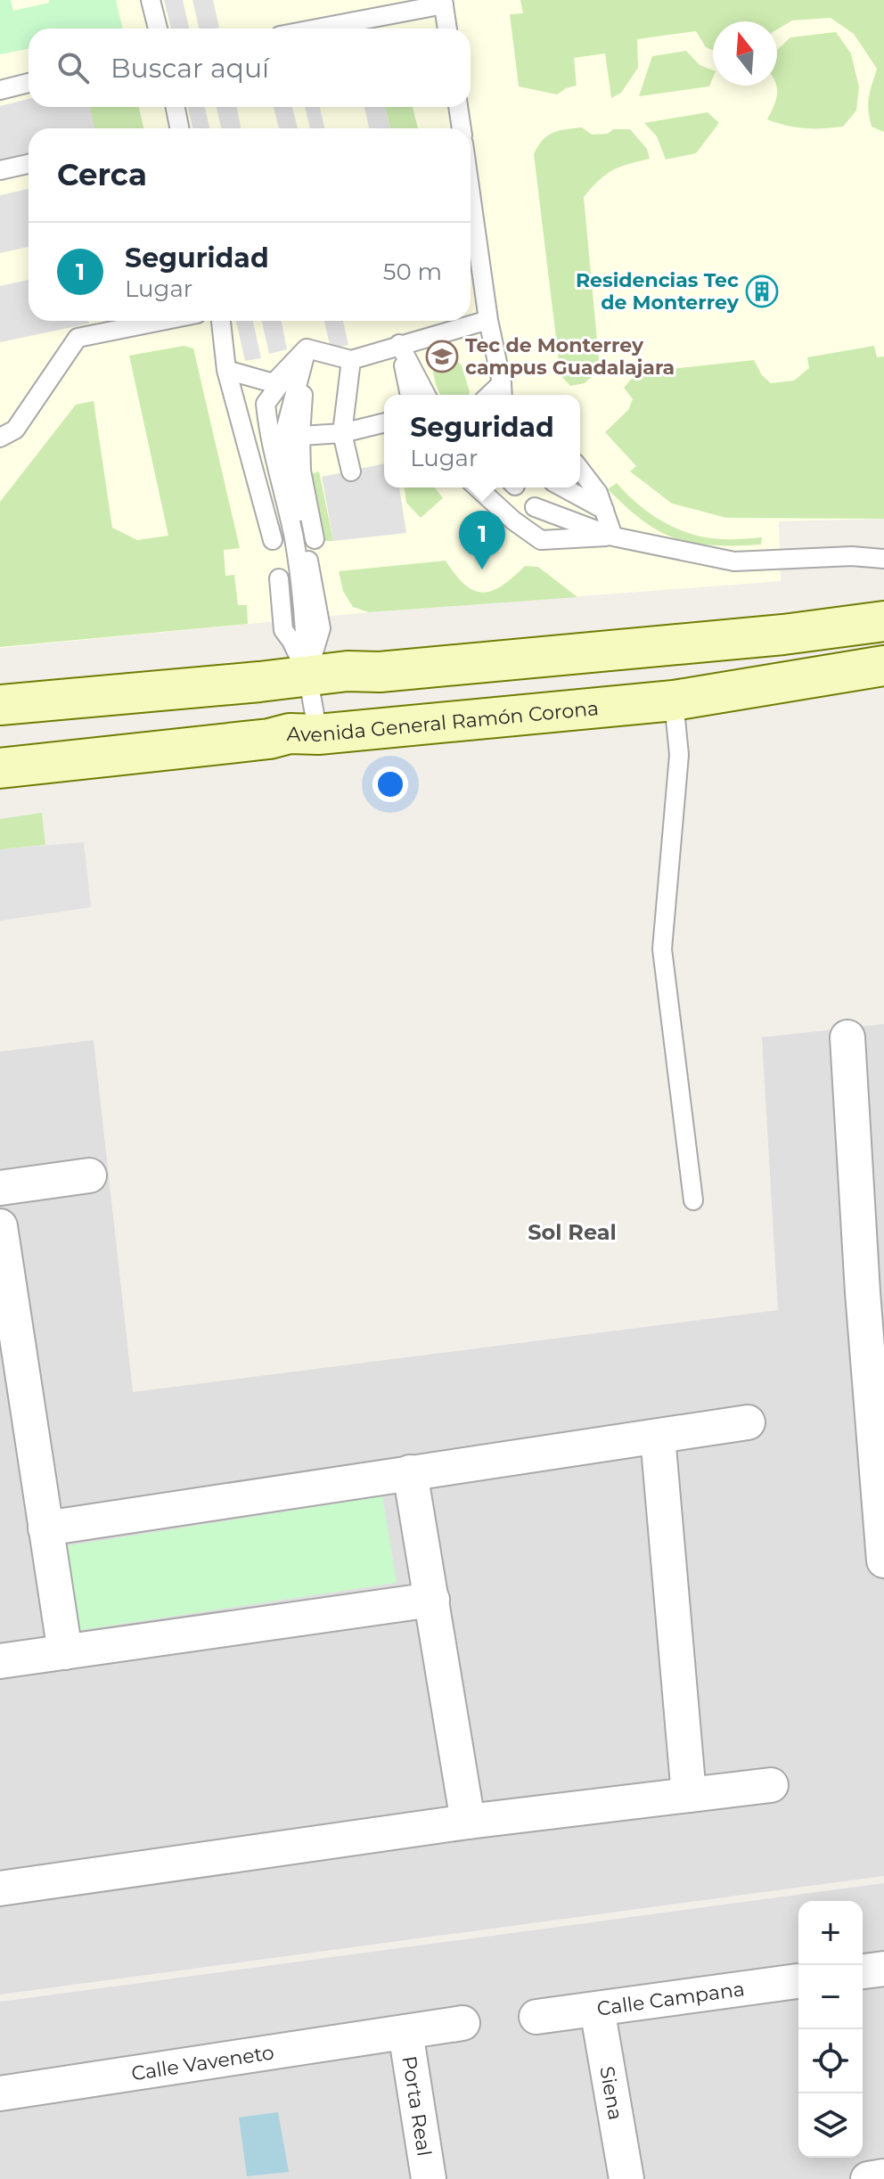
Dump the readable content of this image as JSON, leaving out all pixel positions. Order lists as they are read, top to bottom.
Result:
{
  "streets": {
    "main road": ["Avenida General Ramón Corona"],
    "street": [
      "Calle Campana",
      "Calle Vaveneto",
      "Siena",
      "Porta Real"
    ]
  },
  "crossings": [
    ["Calle Campana", "Siena"],
    ["Calle Vaveneto", "Porta Real"]
  ],
  "districts": ["Sol Real"],
  "places": {
    "building": ["Residencias Tec de Monterrey"],
    "school or university": ["Tec de Monterrey campus Guadalajara"]
  },
  "north": "top",
  "page": {
    "search": "Buscar aquí",
    "heading": "Cerca",
    "list": [
      {
        "mark": "1",
        "name": "Seguridad",
        "note": "Lugar",
        "value": "50 m"
      }
    ],
    "popup": ["Seguridad", "Lugar"],
    "pins": "1",
    "map_buttons": ["+", "−"]
  }
}
